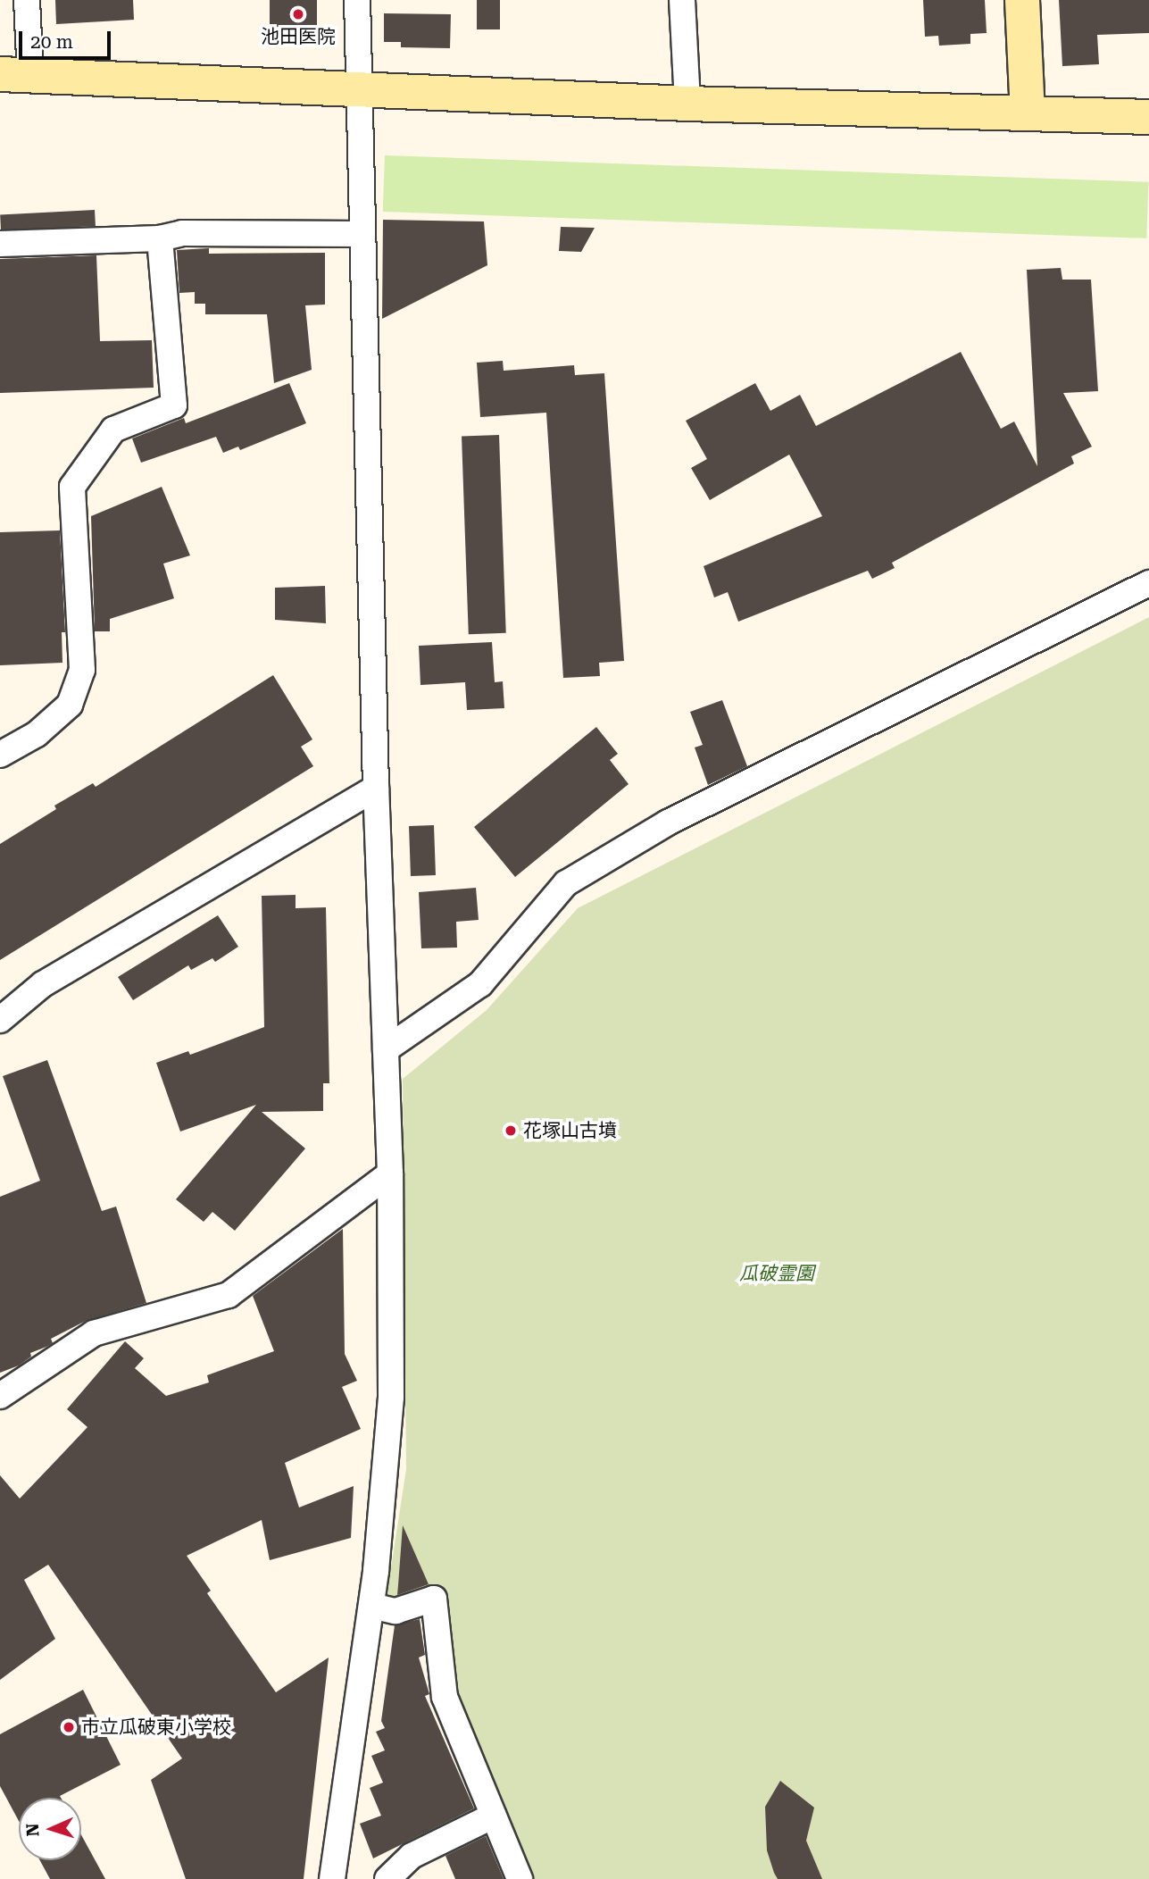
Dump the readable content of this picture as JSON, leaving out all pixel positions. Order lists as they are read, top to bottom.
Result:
{
  "parks": ["瓜破霊園"],
  "places": ["池田医院", "花塚山古墳", "市立瓜破東小学校"],
  "scale_bar": "20 m",
  "north": "left"
}
